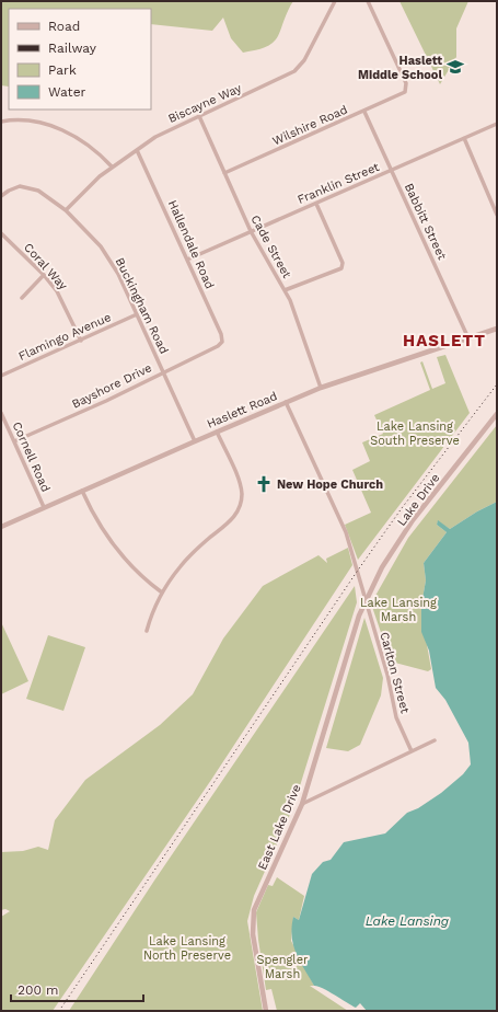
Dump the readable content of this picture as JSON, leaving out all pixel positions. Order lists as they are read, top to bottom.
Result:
{
  "streets": {
    "street": [
      "Biscayne Way",
      "Wilshire Road",
      "Franklin Street",
      "Babbitt Street",
      "Hallendale Road",
      "Cade Street",
      "Coral Way",
      "Buckingham Road",
      "Flamingo Avenue",
      "Bayshore Drive",
      "Haslett Road",
      "Cornell Road",
      "Lake Drive",
      "Carlton Street",
      "East Lake Drive"
    ]
  },
  "crossings": [
    ["Biscayne Way", "Hallendale Road"],
    ["Biscayne Way", "Cade Street"],
    ["Biscayne Way", "Buckingham Road"],
    ["Wilshire Road", "Babbitt Street"],
    ["Wilshire Road", "Cade Street"],
    ["Franklin Street", "Babbitt Street"],
    ["Franklin Street", "Hallendale Road"],
    ["Franklin Street", "Cade Street"],
    ["Babbitt Street", "Haslett Road"],
    ["Hallendale Road", "Bayshore Drive"],
    ["Cade Street", "Haslett Road"],
    ["Coral Way", "Flamingo Avenue"],
    ["Buckingham Road", "Flamingo Avenue"],
    ["Buckingham Road", "Bayshore Drive"],
    ["Buckingham Road", "Haslett Road"],
    ["Bayshore Drive", "Cornell Road"],
    ["Haslett Road", "Cornell Road"],
    ["Haslett Road", "Carlton Street"],
    ["Lake Drive", "Carlton Street"],
    ["Lake Drive", "East Lake Drive"],
    ["Carlton Street", "East Lake Drive"]
  ],
  "districts": ["HASLETT"],
  "water": ["Lake Lansing"],
  "parks": [
    "Lake Lansing South Preserve",
    "Lake Lansing Marsh",
    "Lake Lansing North Preserve",
    "Spengler Marsh"
  ],
  "places": {
    "school or university": ["Haslett Middle School"],
    "church": ["New Hope Church"]
  },
  "legend": [
    "Road",
    "Railway",
    "Park",
    "Water"
  ],
  "scale_bar": "200 m"
}
